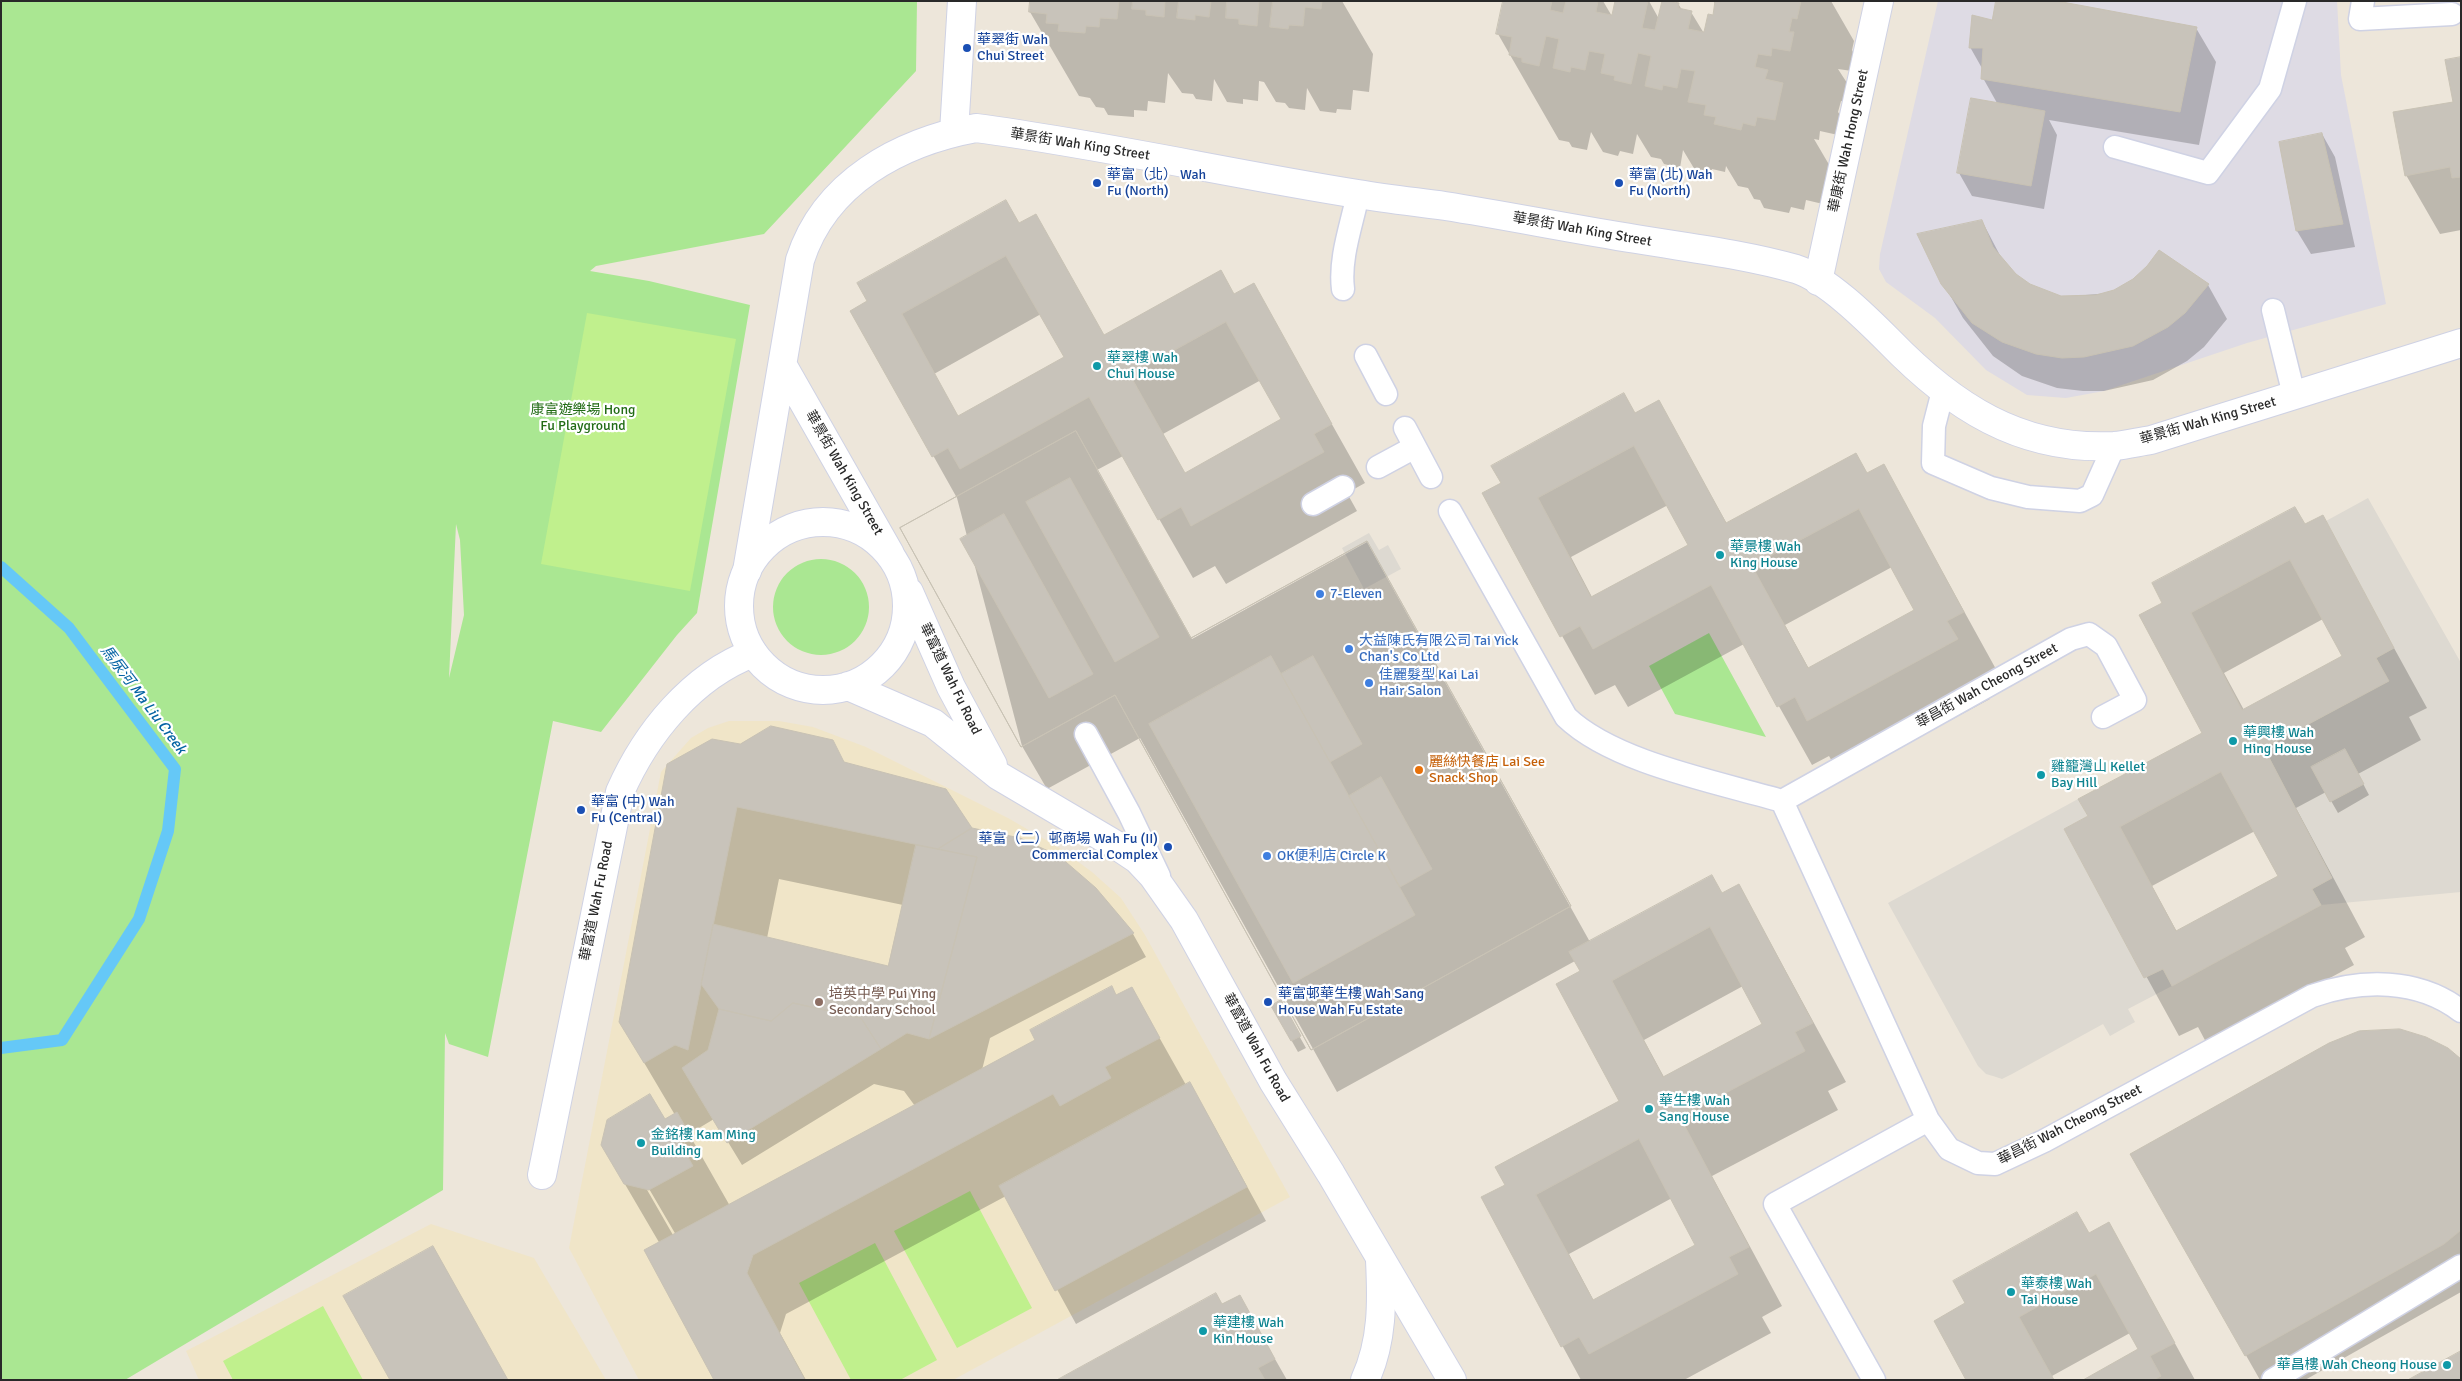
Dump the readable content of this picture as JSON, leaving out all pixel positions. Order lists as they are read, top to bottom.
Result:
{
  "streets": {
    "street": ["華康街 Wah Hong Street", "華景街 Wah King Street", "華富道 Wah Fu Road"],
    "lane": ["華昌街 Wah Cheong Street"]
  },
  "crossings": [
    ["華康街 Wah Hong Street", "華景街 Wah King Street"],
    ["華景街 Wah King Street", "華富道 Wah Fu Road"]
  ],
  "water": ["馬尿河 Ma Liu Creek"],
  "parks": ["康富遊樂場 Hong Fu Playground"],
  "places": [
    "華翠街 Wah Chui Street",
    "華富（北） Wah Fu (North)",
    "華富 (北) Wah Fu (North)",
    "華翠樓 Wah Chui House",
    "華景樓 Wah King House",
    "7-Eleven",
    "大益陳氏有限公司 Tai Yick Chan's Co Ltd",
    "佳麗髮型 Kai Lai Hair Salon",
    "華興樓 Wah Hing House",
    "麗絲快餐店 Lai See Snack Shop",
    "雞籠灣山 Kellet Bay Hill",
    "華富 (中) Wah Fu (Central)",
    "華富（二）邨商場 Wah Fu (II) Commercial Complex",
    "OK便利店 Circle K",
    "培英中學 Pui Ying Secondary School",
    "華富邨華生樓 Wah Sang House Wah Fu Estate",
    "華生樓 Wah Sang House",
    "金銘樓 Kam Ming Building",
    "華泰樓 Wah Tai House",
    "華建樓 Wah Kin House",
    "華昌樓 Wah Cheong House"
  ]
}
